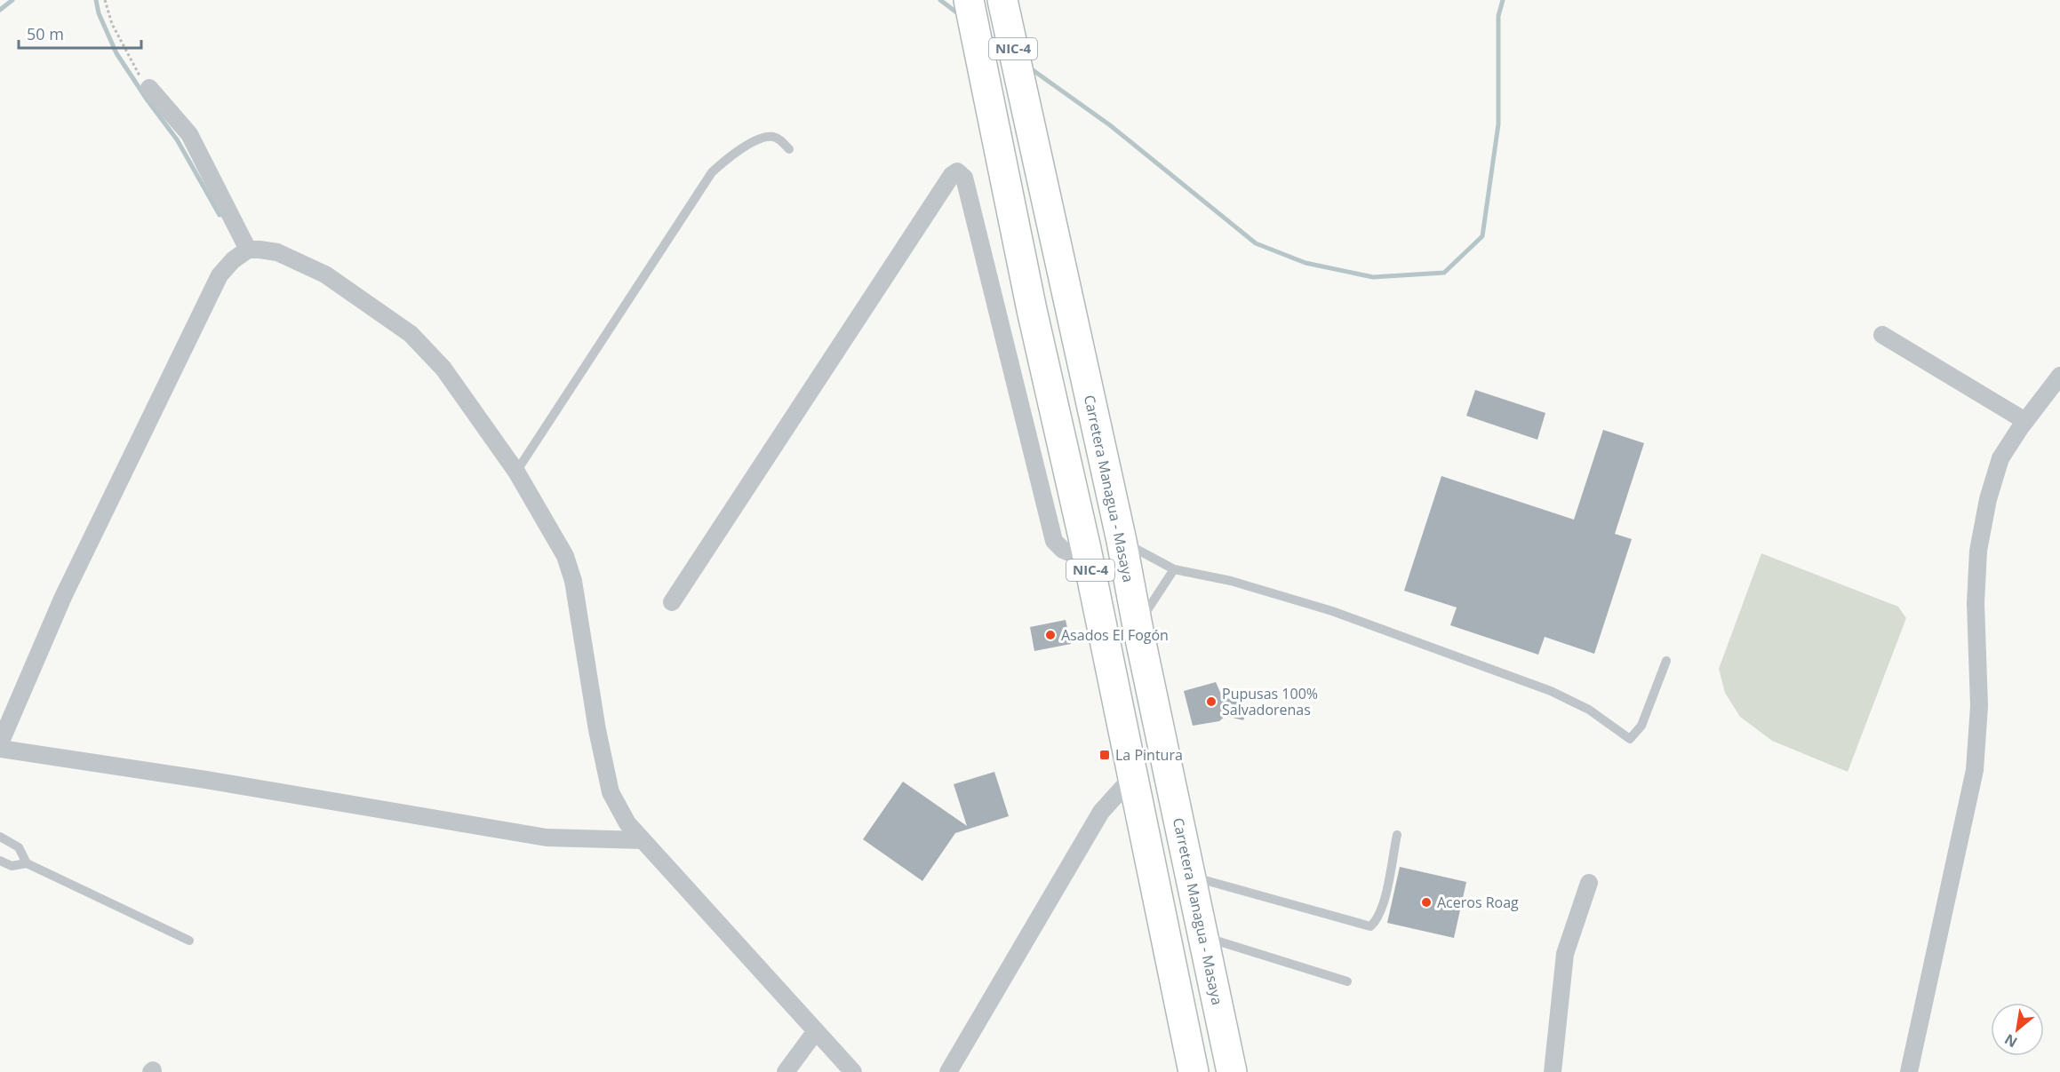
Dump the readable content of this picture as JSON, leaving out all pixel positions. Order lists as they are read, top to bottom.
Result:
{
  "streets": {
    "highway": ["NIC-4", "Carretera Managua - Masaya"]
  },
  "places": {
    "other": ["Asados El Fogón", "Pupusas 100% Salvadorenas", "Aceros Roag"],
    "transit": ["La Pintura"]
  },
  "scale_bar": "50 m",
  "north": "bottom left"
}
